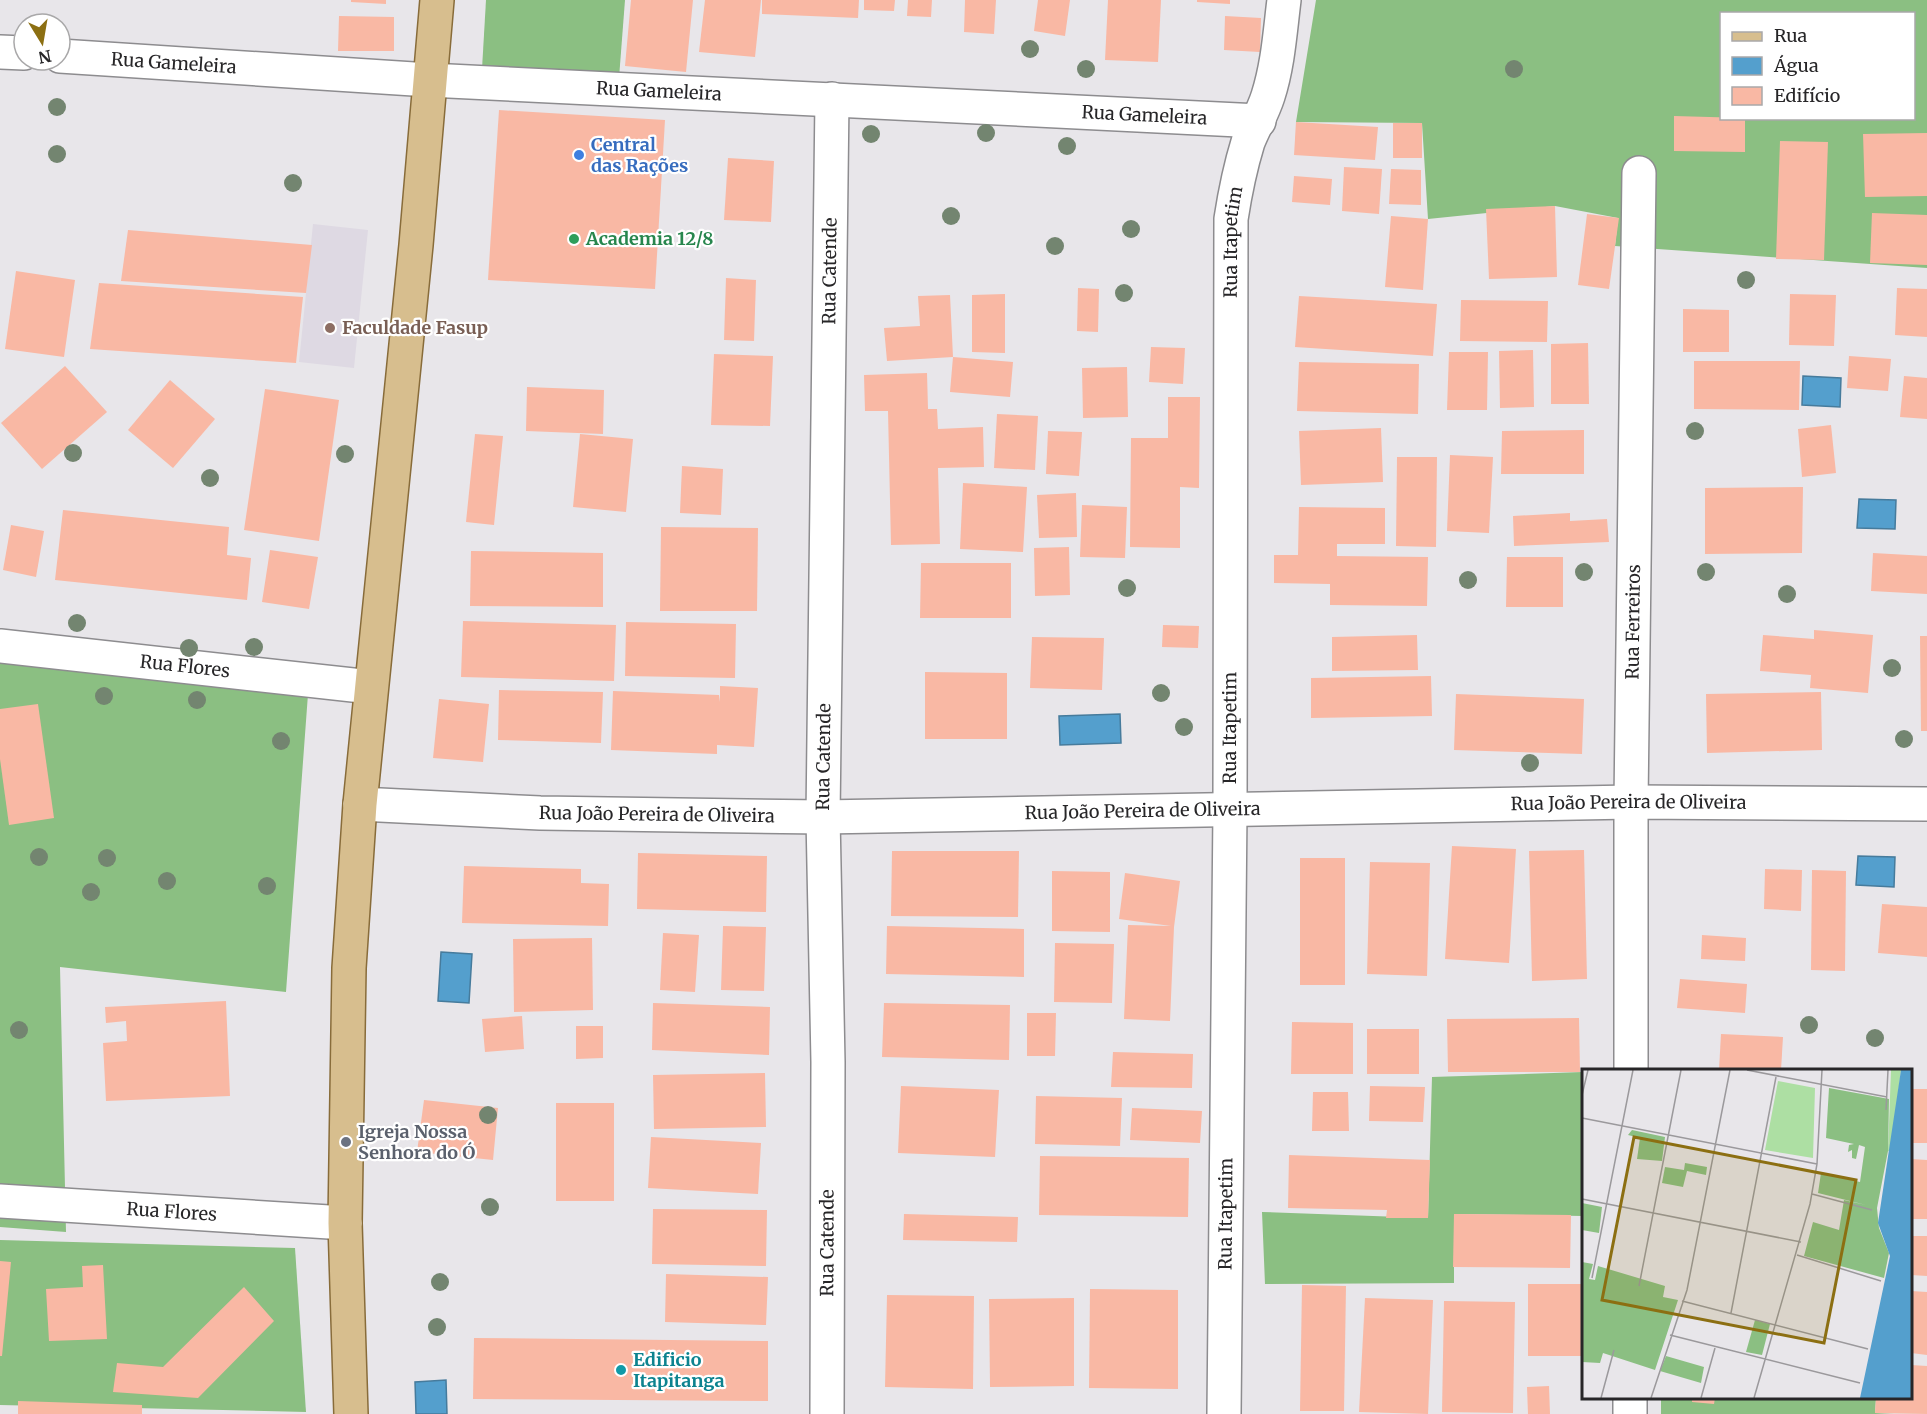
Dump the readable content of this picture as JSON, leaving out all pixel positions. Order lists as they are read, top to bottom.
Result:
{
  "streets": {
    "street": [
      "Rua Gameleira",
      "Rua Itapetim",
      "Rua Catende",
      "Rua Ferreiros",
      "Rua Flores",
      "Rua João Pereira de Oliveira"
    ]
  },
  "crossings": [
    ["Rua Gameleira", "Rua Itapetim"],
    ["Rua Gameleira", "Rua Catende"],
    ["Rua Itapetim", "Rua João Pereira de Oliveira"],
    ["Rua Catende", "Rua João Pereira de Oliveira"],
    ["Rua Ferreiros", "Rua João Pereira de Oliveira"]
  ],
  "places": [
    "Central das Rações",
    "Academia 12/8",
    "Faculdade Fasup",
    "Igreja Nossa Senhora do Ó",
    "Edificio Itapitanga"
  ],
  "legend": ["Rua", "Água", "Edifício"],
  "north": "bottom"
}
